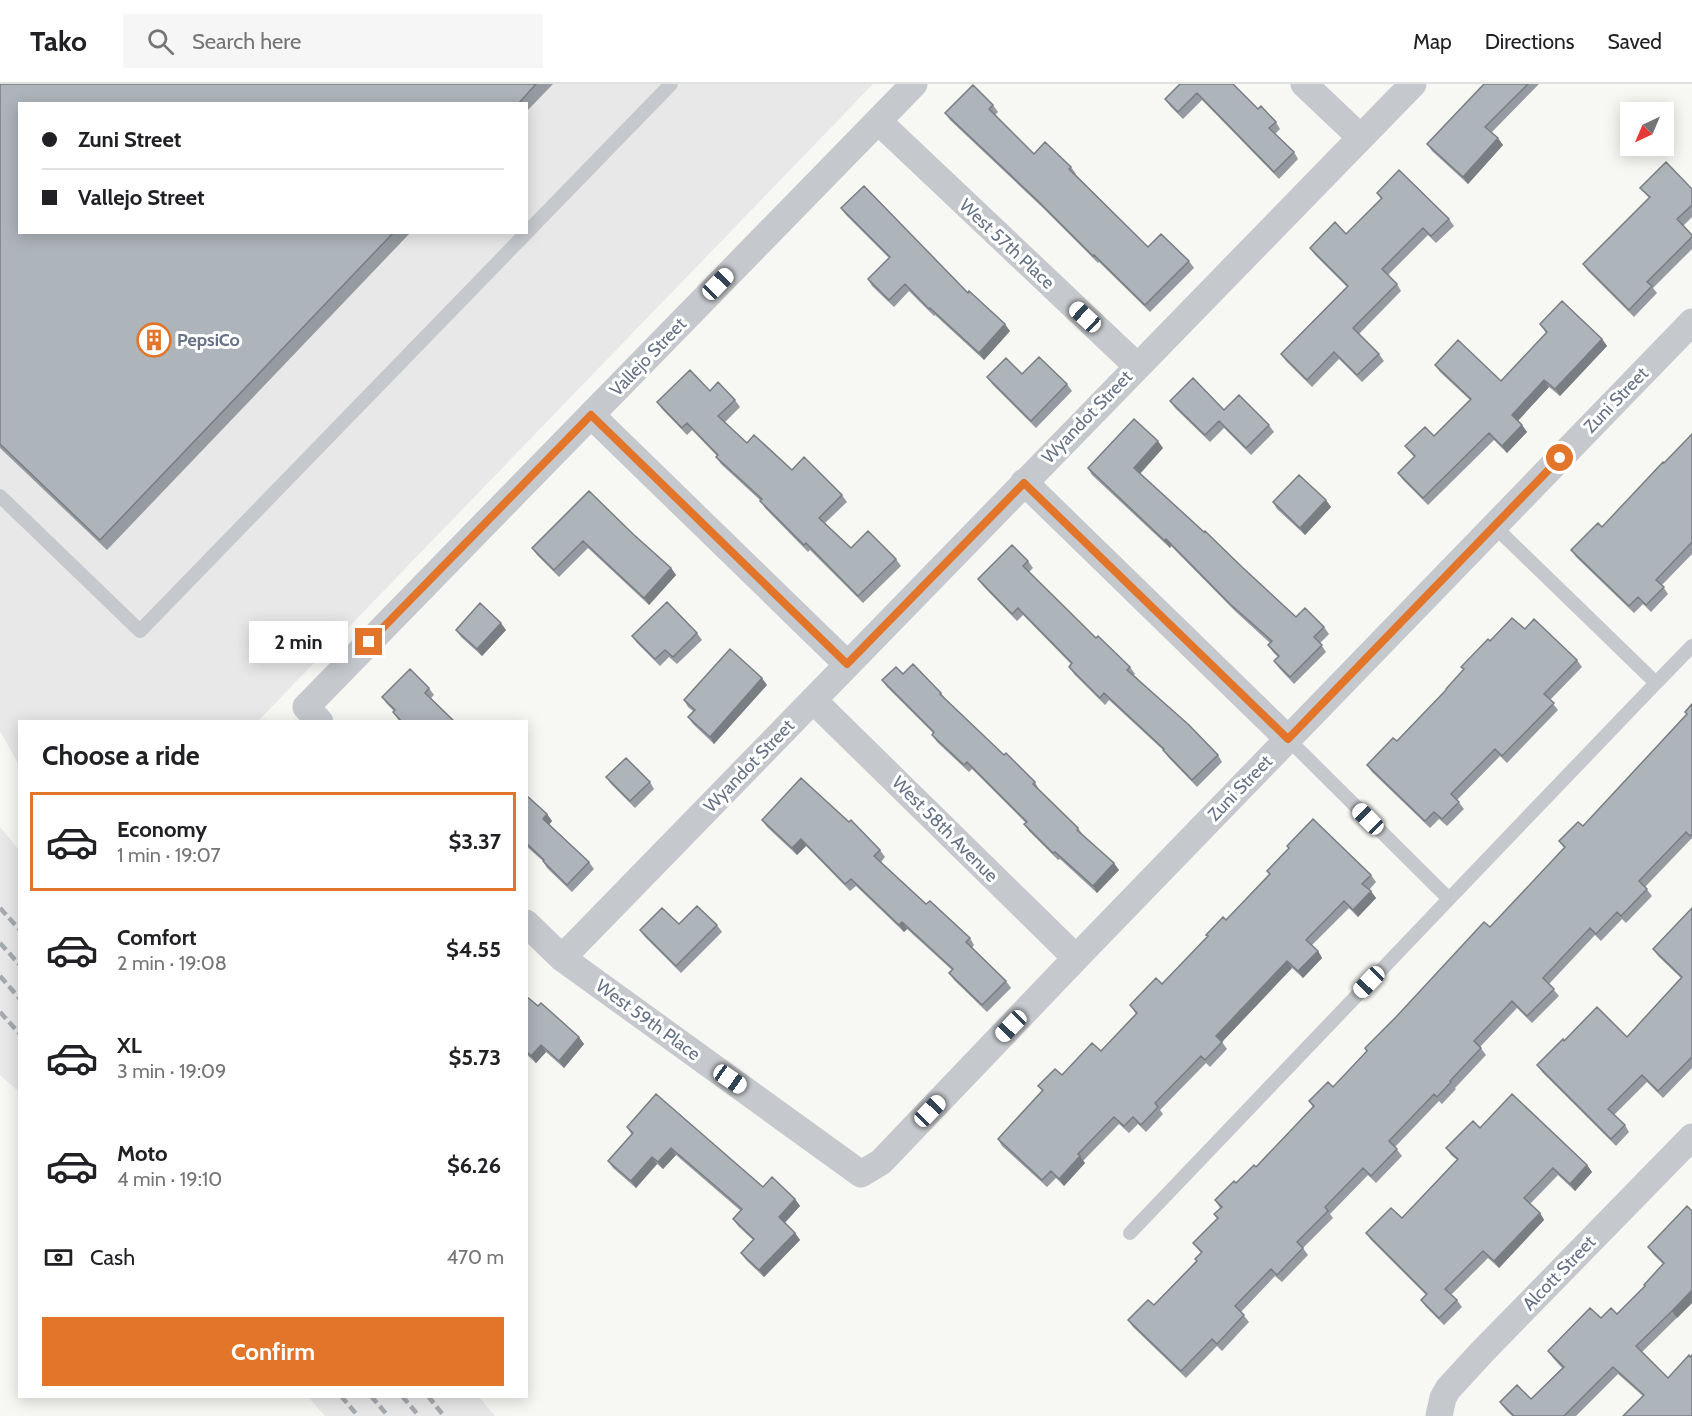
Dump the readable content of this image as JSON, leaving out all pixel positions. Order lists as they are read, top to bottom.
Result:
{
  "streets": {
    "street": [
      "West 57th Place",
      "Vallejo Street",
      "Zuni Street",
      "Wyandot Street",
      "West 58th Avenue",
      "West 59th Place",
      "Alcott Street"
    ]
  },
  "crossings": [
    ["West 57th Place", "Vallejo Street"],
    ["West 57th Place", "Wyandot Street"],
    ["Zuni Street", "West 58th Avenue"],
    ["Zuni Street", "West 59th Place"],
    ["Wyandot Street", "West 58th Avenue"],
    ["Wyandot Street", "West 59th Place"]
  ],
  "places": {
    "building": ["PepsiCo"]
  },
  "north": "bottom left",
  "page": {
    "header": "Tako",
    "search": "Search here",
    "nav": ["Map", "Directions", "Saved"],
    "banner": ["Zuni Street", "Vallejo Street"],
    "bubble": "2 min",
    "heading": "Choose a ride",
    "list": [
      {
        "name": "Economy",
        "note": "1 min · 19:07",
        "value": "$3.37"
      },
      {
        "name": "Comfort",
        "note": "2 min · 19:08",
        "value": "$4.55"
      },
      {
        "name": "XL",
        "note": "3 min · 19:09",
        "value": "$5.73"
      },
      {
        "name": "Moto",
        "note": "4 min · 19:10",
        "value": "$6.26"
      }
    ],
    "pay": ["Cash", "470 m"],
    "buttons": "Confirm"
  }
}
